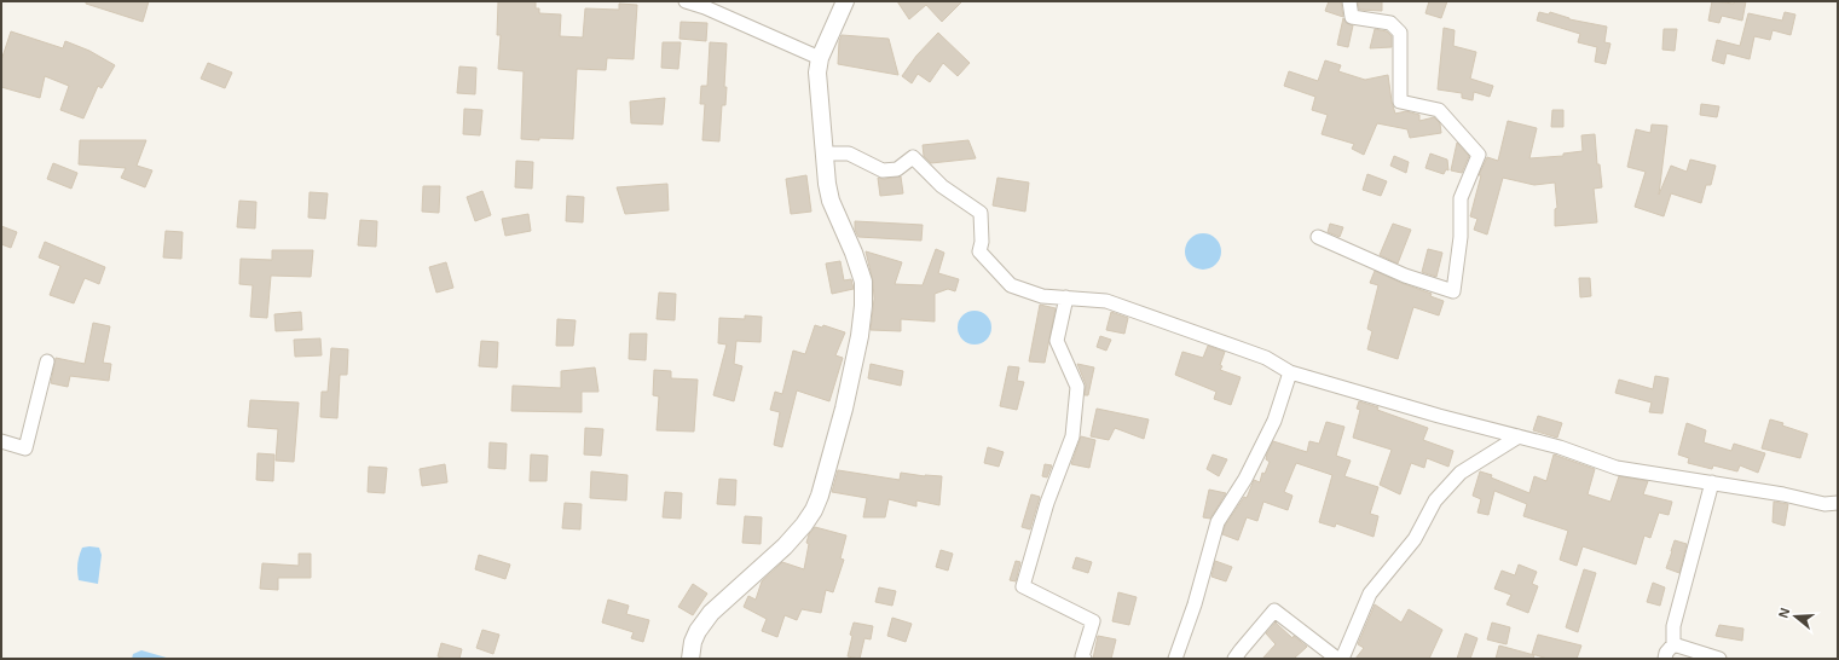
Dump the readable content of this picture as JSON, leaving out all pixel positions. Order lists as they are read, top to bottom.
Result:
{
  "north": "left"
}
